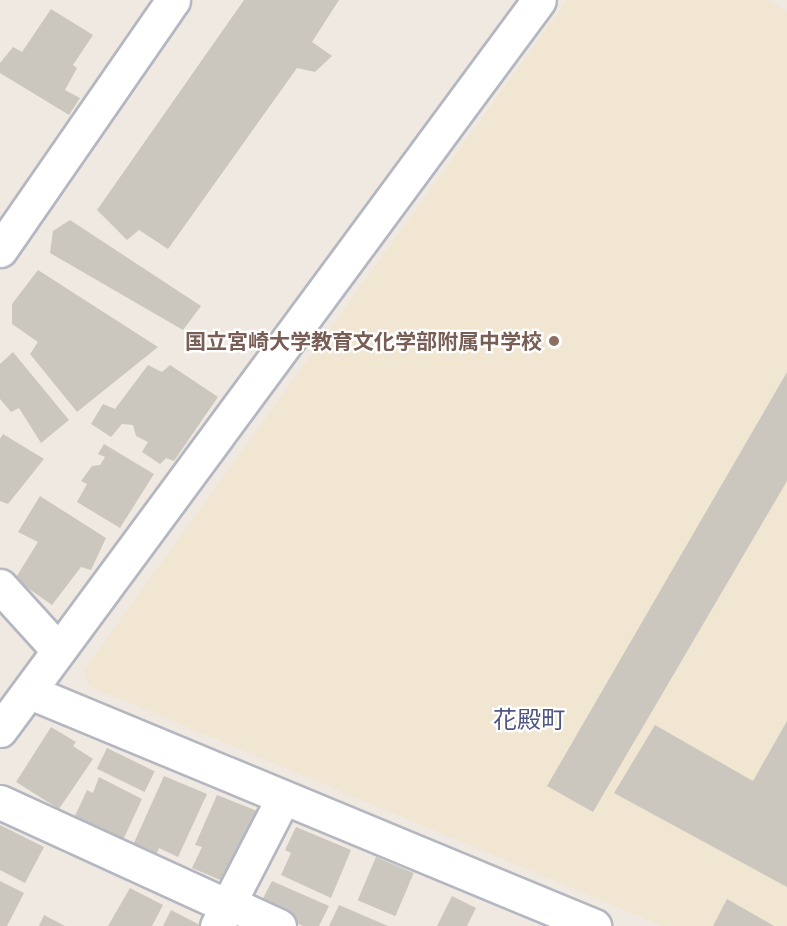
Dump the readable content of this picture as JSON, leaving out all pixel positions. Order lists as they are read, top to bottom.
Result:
{
  "districts": ["花殿町"],
  "places": ["国立宮崎大学教育文化学部附属中学校"]
}
